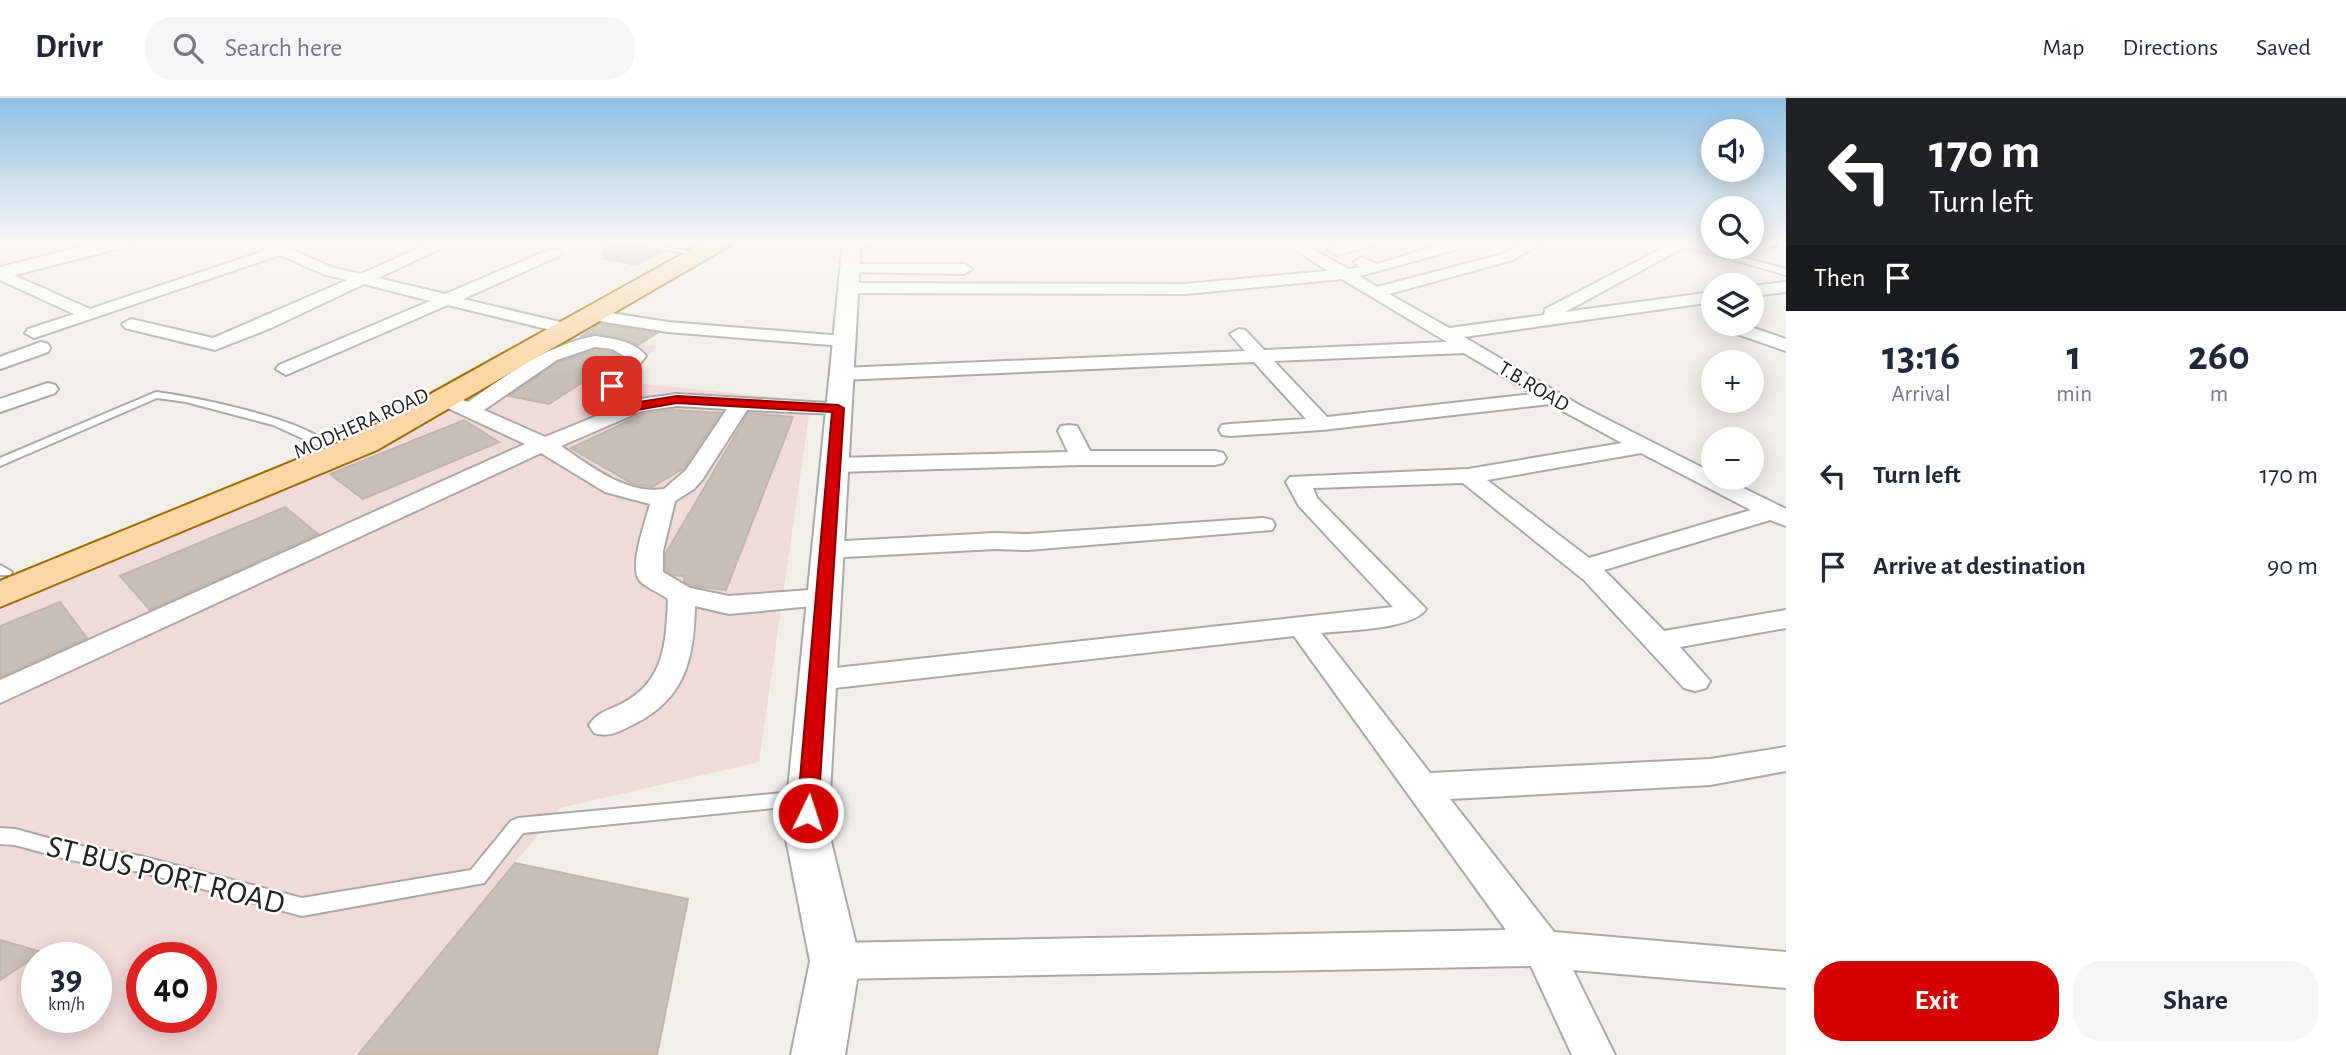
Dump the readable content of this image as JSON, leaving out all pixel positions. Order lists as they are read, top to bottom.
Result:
{
  "streets": {
    "main road": ["MODHERA ROAD"],
    "street": ["T.B.ROAD"],
    "lane": ["ST BUS PORT ROAD"]
  },
  "page": {
    "header": "Drivr",
    "search": "Search here",
    "nav": ["Map", "Directions", "Saved"],
    "turn": ["170 m", "Turn left"],
    "map_buttons": ["+", "−"],
    "then": "Then",
    "eta": [
      "13:16",
      "Arrival",
      "1",
      "min",
      "260",
      "m"
    ],
    "list": [
      {
        "name": "Turn left",
        "value": "170 m"
      },
      {
        "name": "Arrive at destination",
        "value": "90 m"
      }
    ],
    "speed": "39 km/h",
    "limit": "40",
    "buttons": ["Exit", "Share"]
  }
}
